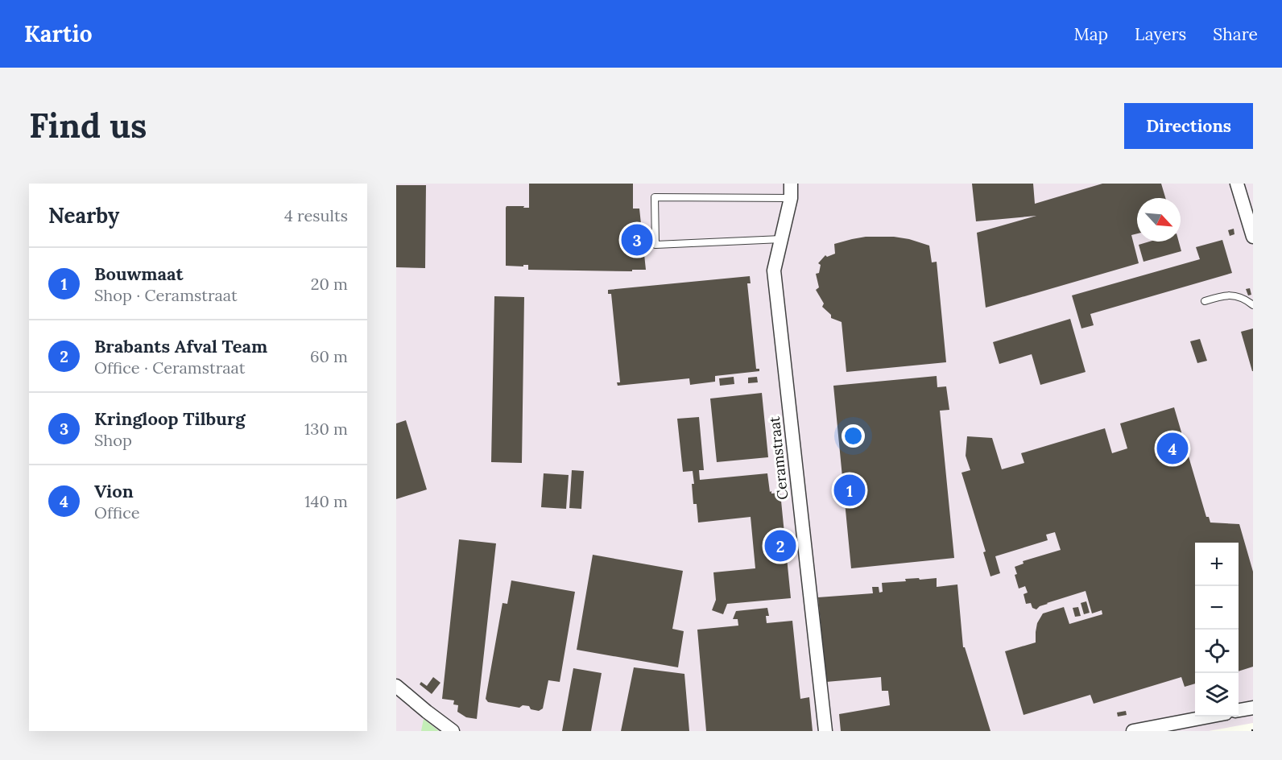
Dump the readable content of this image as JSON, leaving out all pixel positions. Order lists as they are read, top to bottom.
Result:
{
  "streets": {
    "street": ["Ceramstraat"]
  },
  "north": "bottom right",
  "page": {
    "header": "Kartio",
    "nav": ["Map", "Layers", "Share"],
    "buttons": "Directions",
    "title": "Find us",
    "heading": ["Nearby", "4 results"],
    "pins": [
      "3",
      "4",
      "1",
      "2"
    ],
    "list": [
      {
        "mark": "1",
        "name": "Bouwmaat",
        "note": "Shop · Ceramstraat",
        "value": "20 m"
      },
      {
        "mark": "2",
        "name": "Brabants Afval Team",
        "note": "Office · Ceramstraat",
        "value": "60 m"
      },
      {
        "mark": "3",
        "name": "Kringloop Tilburg",
        "note": "Shop",
        "value": "130 m"
      },
      {
        "mark": "4",
        "name": "Vion",
        "note": "Office",
        "value": "140 m"
      }
    ],
    "map_buttons": ["+", "−"]
  }
}
